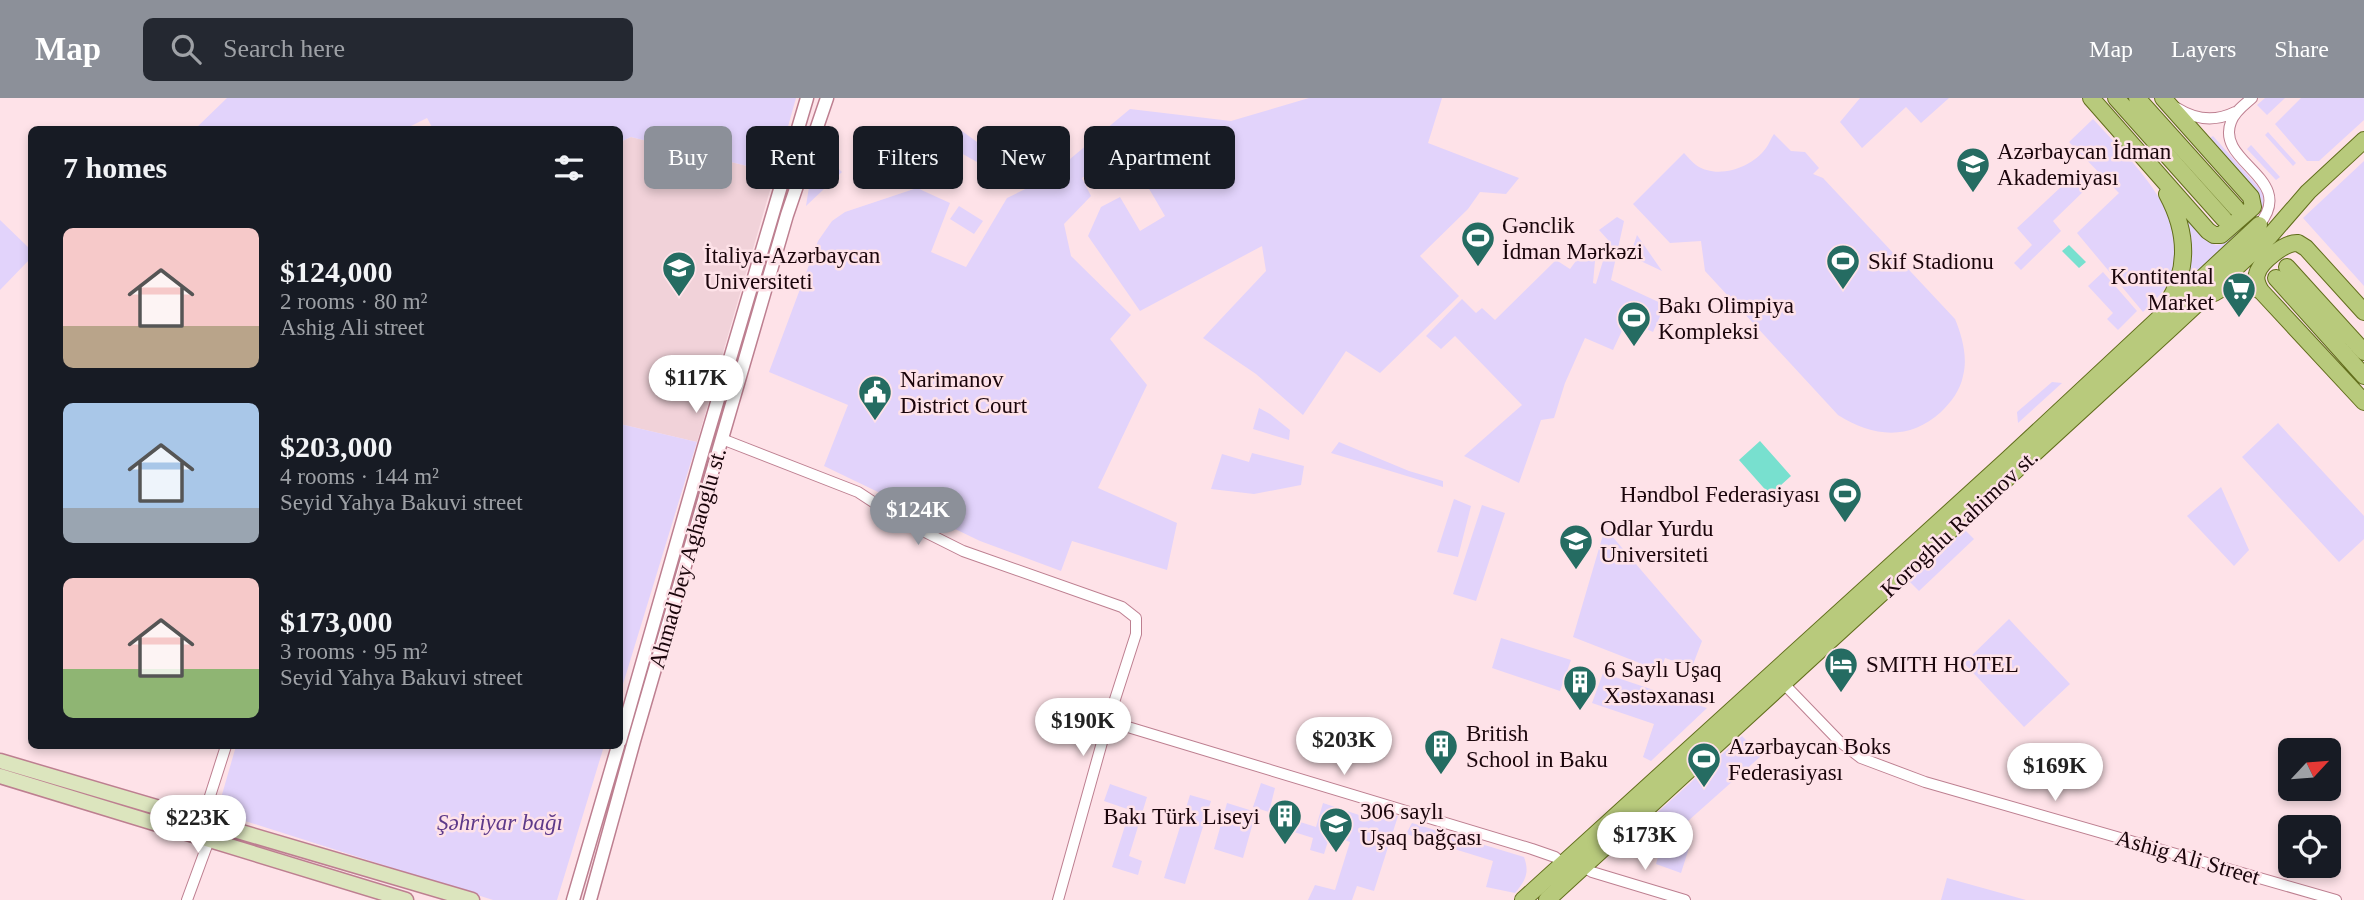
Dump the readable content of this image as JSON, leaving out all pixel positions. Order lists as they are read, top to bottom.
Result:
{
  "streets": {
    "main road": ["Koroghlu Rahimov st."],
    "street": ["Ahmad bey Aghaoglu st.", "Ashig Ali Street"]
  },
  "crossings": [
    ["Koroghlu Rahimov st.", "Ashig Ali Street"]
  ],
  "parks": ["Şəhriyar bağı"],
  "places": {
    "school or university": [
      "Azərbaycan İdman Akademiyası",
      "İtaliya-Azərbaycan Universiteti",
      "Odlar Yurdu Universiteti",
      "306 saylı Uşaq bağçası"
    ],
    "sports": [
      "Gənclik İdman Mərkəzi",
      "Skif Stadionu",
      "Bakı Olimpiya Kompleksi",
      "Həndbol Federasiyası",
      "Azərbaycan Boks Federasiyası"
    ],
    "supermarket": ["Kontitental Market"],
    "public building": ["Narimanov District Court"],
    "hotel": ["SMITH HOTEL"],
    "building": ["6 Saylı Uşaq Xəstəxanası", "British School in Baku", "Bakı Türk Liseyi"]
  },
  "north": "top right",
  "page": {
    "header": "Map",
    "search": "Search here",
    "nav": ["Map", "Layers", "Share"],
    "chip": [
      "Buy",
      "Rent",
      "Filters",
      "New",
      "Apartment"
    ],
    "heading": "7 homes",
    "list": [
      {
        "name": "$124,000",
        "note": "2 rooms · 80 m² · Ashig Ali street"
      },
      {
        "name": "$203,000",
        "note": "4 rooms · 144 m² · Seyid Yahya Bakuvi street"
      },
      {
        "name": "$173,000",
        "note": "3 rooms · 95 m² · Seyid Yahya Bakuvi street"
      }
    ],
    "price": [
      "$117K",
      "$124K",
      "$190K",
      "$203K",
      "$169K",
      "$223K",
      "$173K"
    ]
  }
}
